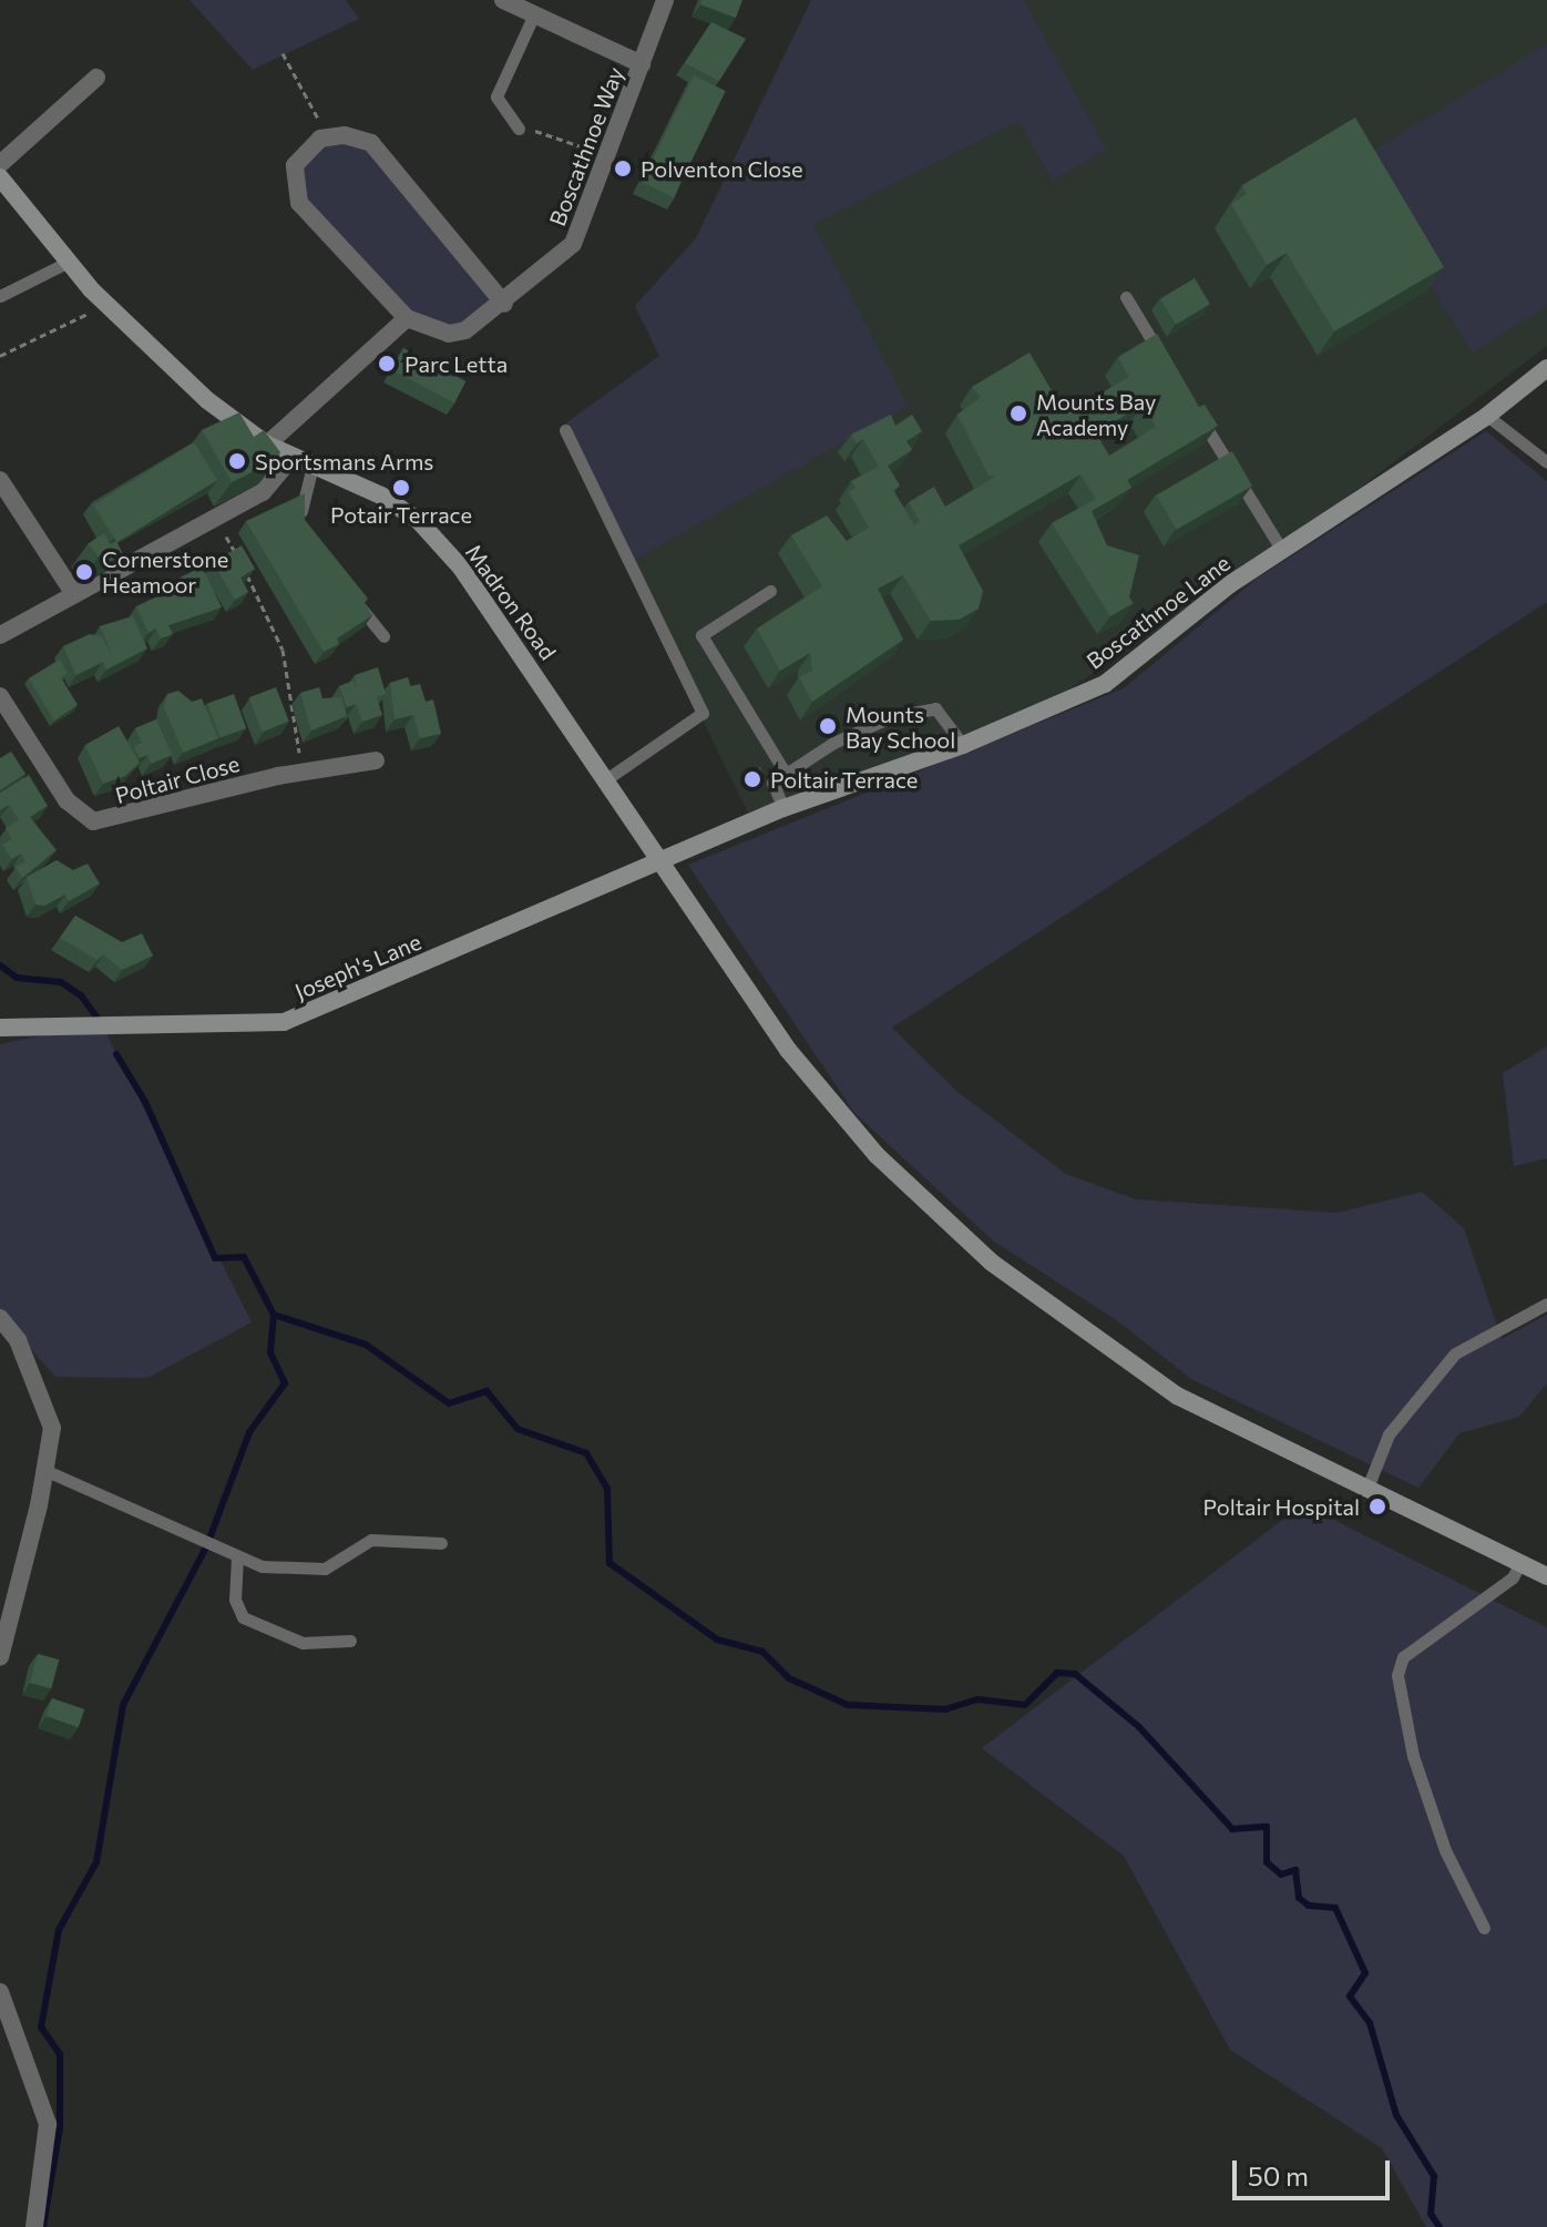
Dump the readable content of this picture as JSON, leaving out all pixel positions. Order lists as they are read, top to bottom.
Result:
{
  "streets": {
    "main road": ["Madron Road", "Boscathnoe Lane", "Joseph's Lane"],
    "street": ["Boscathnoe Way", "Poltair Close"]
  },
  "crossings": [
    ["Madron Road", "Boscathnoe Lane"],
    ["Madron Road", "Joseph's Lane"],
    ["Boscathnoe Lane", "Joseph's Lane"]
  ],
  "places": [
    "Polventon Close",
    "Parc Letta",
    "Mounts Bay Academy",
    "Sportsmans Arms",
    "Potair Terrace",
    "Cornerstone Heamoor",
    "Mounts Bay School",
    "Poltair Terrace",
    "Poltair Hospital"
  ],
  "scale_bar": "50 m"
}
